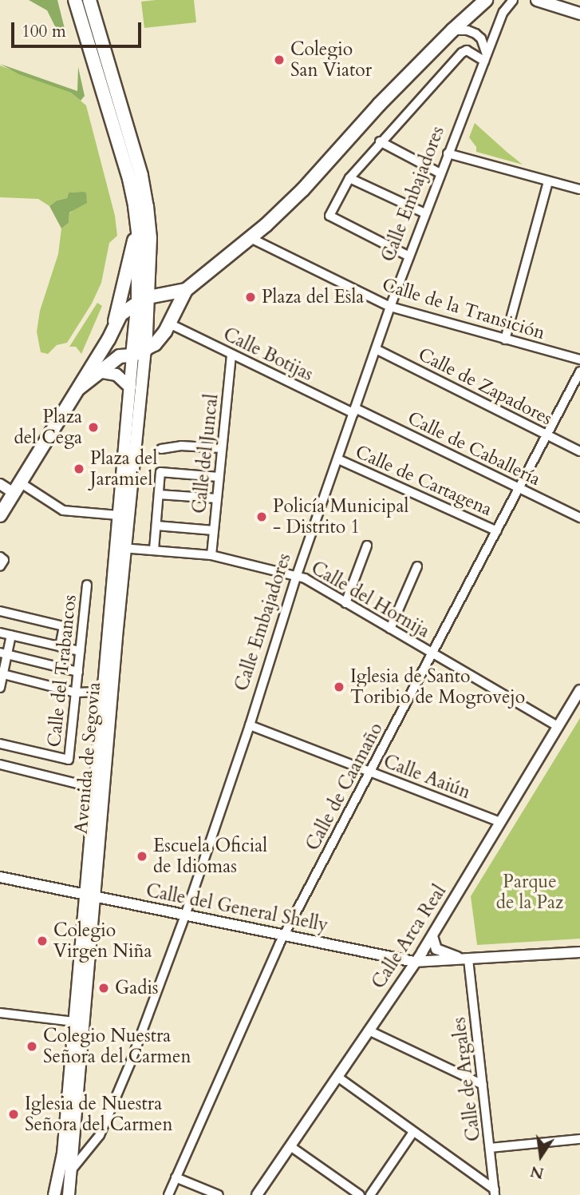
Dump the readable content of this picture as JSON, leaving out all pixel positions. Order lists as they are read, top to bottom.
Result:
{
  "streets": {
    "main road": ["Avenida de Segovia"],
    "street": [
      "Calle Embajadores",
      "Calle de la Transición",
      "Calle Botijas",
      "Calle de Zapadores",
      "Calle de Caballería",
      "Calle del Juncal",
      "Calle de Cartagena",
      "Calle del Hornija",
      "Calle del Trabancos",
      "Calle Aaiún",
      "Calle de Caamaño",
      "Calle del General Shelly",
      "Calle Arca Real",
      "Calle de Argales"
    ]
  },
  "crossings": [
    ["Calle Embajadores", "Calle de la Transición"],
    ["Calle Embajadores", "Calle Botijas"],
    ["Calle Embajadores", "Calle de Zapadores"],
    ["Calle Embajadores", "Calle de Caballería"],
    ["Calle Embajadores", "Calle de Cartagena"],
    ["Calle Embajadores", "Calle del Hornija"],
    ["Calle Embajadores", "Avenida de Segovia"],
    ["Calle Embajadores", "Calle Aaiún"],
    ["Calle Embajadores", "Calle del General Shelly"],
    ["Calle Botijas", "Calle de Caballería"],
    ["Calle Botijas", "Calle del Juncal"],
    ["Calle de Zapadores", "Calle de Caamaño"],
    ["Calle de Caballería", "Calle de Caamaño"],
    ["Calle del Juncal", "Calle del Hornija"],
    ["Calle de Cartagena", "Calle de Caamaño"],
    ["Calle del Hornija", "Avenida de Segovia"],
    ["Calle del Hornija", "Calle de Caamaño"],
    ["Calle del Hornija", "Calle Arca Real"],
    ["Avenida de Segovia", "Calle del General Shelly"],
    ["Calle Aaiún", "Calle de Caamaño"],
    ["Calle Aaiún", "Calle Arca Real"],
    ["Calle de Caamaño", "Calle del General Shelly"],
    ["Calle del General Shelly", "Calle Arca Real"],
    ["Calle del General Shelly", "Calle de Argales"]
  ],
  "parks": ["Parque de la Paz"],
  "places": [
    "Colegio San Viator",
    "Plaza del Esla",
    "Plaza del Cega",
    "Plaza del Jaramiel",
    "Policía Municipal - Distrito 1",
    "Iglesia de Santo Toribio de Mogrovejo",
    "Escuela Oficial de Idiomas",
    "Colegio Virgen Niña",
    "Gadis",
    "Colegio Nuestra Señora del Carmen",
    "Iglesia de Nuestra Señora del Carmen"
  ],
  "scale_bar": "100 m",
  "north": "bottom"
}
